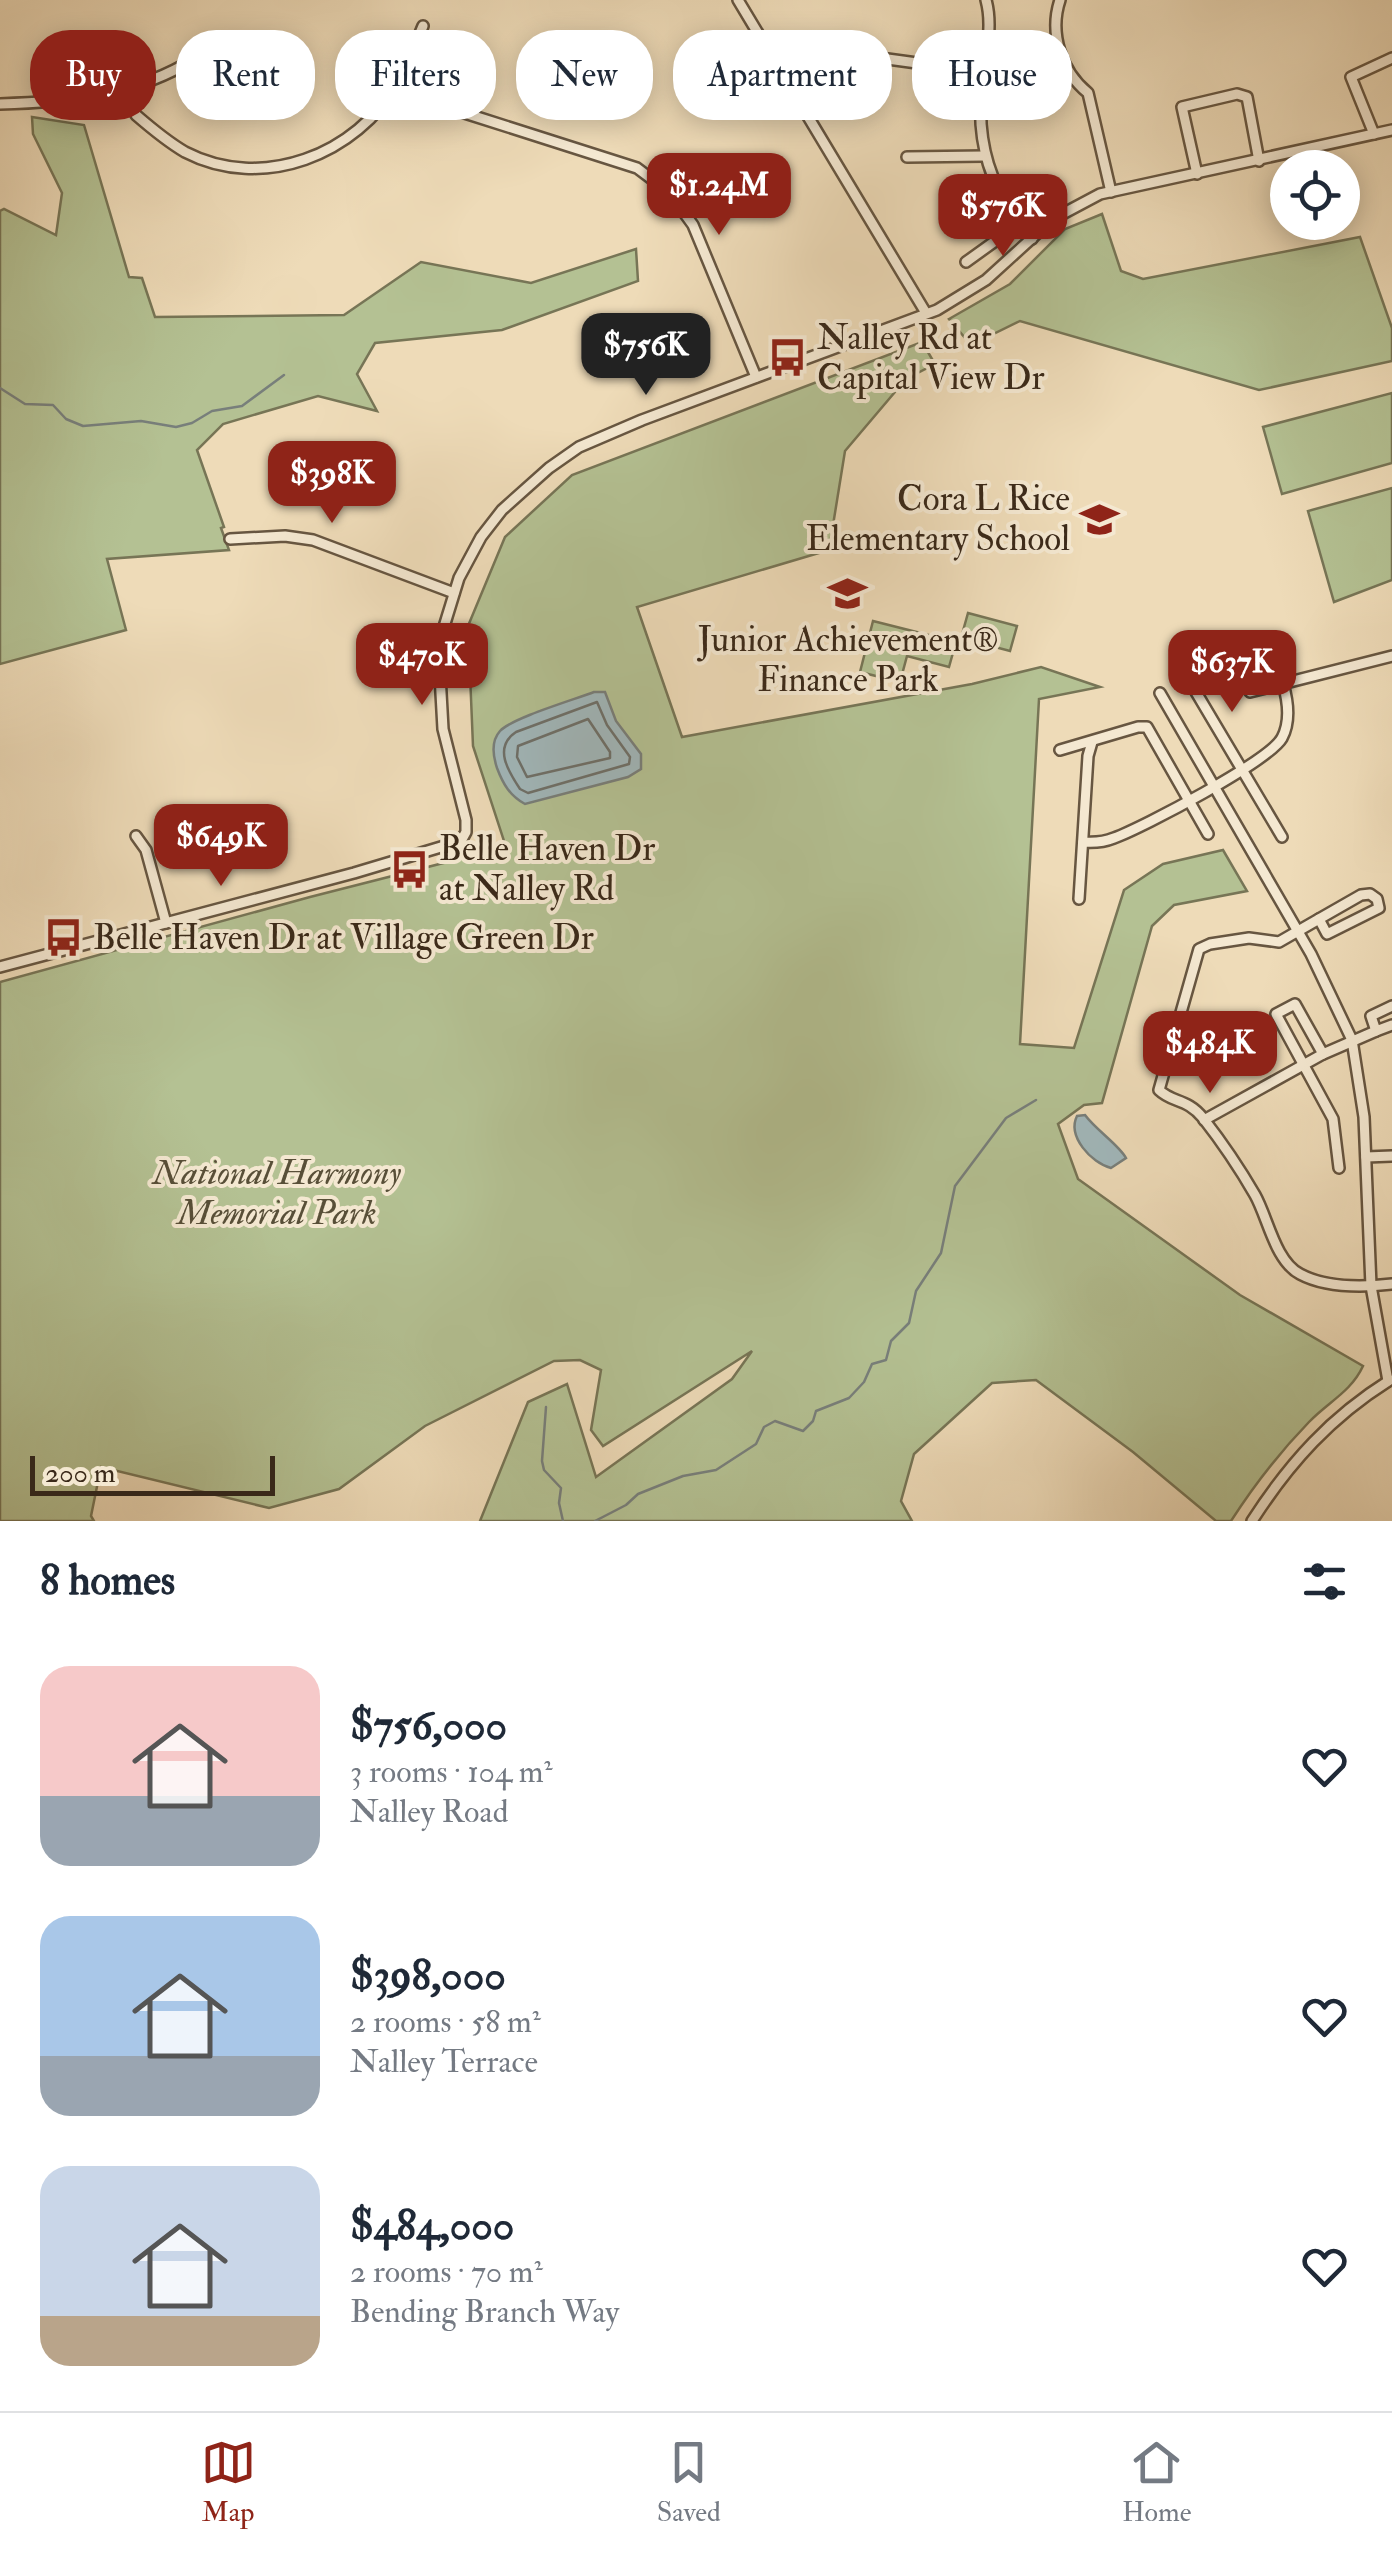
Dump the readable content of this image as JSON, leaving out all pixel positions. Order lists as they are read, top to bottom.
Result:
{
  "parks": ["National Harmony Memorial Park"],
  "places": {
    "bus stop": ["Nalley Rd at Capital View Dr", "Belle Haven Dr at Nalley Rd", "Belle Haven Dr at Village Green Dr"],
    "school or university": ["Cora L Rice Elementary School", "Junior Achievement® Finance Park"]
  },
  "scale_bar": "200 m",
  "page": {
    "chip": [
      "Buy",
      "Rent",
      "Filters",
      "New",
      "Apartment",
      "House"
    ],
    "price": [
      "$1.24M",
      "$576K",
      "$756K",
      "$398K",
      "$470K",
      "$637K",
      "$649K",
      "$484K"
    ],
    "scale": "200 m",
    "heading": "8 homes",
    "list": [
      {
        "name": "$756,000",
        "note": "3 rooms · 104 m² · Nalley Road"
      },
      {
        "name": "$398,000",
        "note": "2 rooms · 58 m² · Nalley Terrace"
      },
      {
        "name": "$484,000",
        "note": "2 rooms · 70 m² · Bending Branch Way"
      }
    ],
    "tabs": ["Map", "Saved", "Home"]
  }
}
